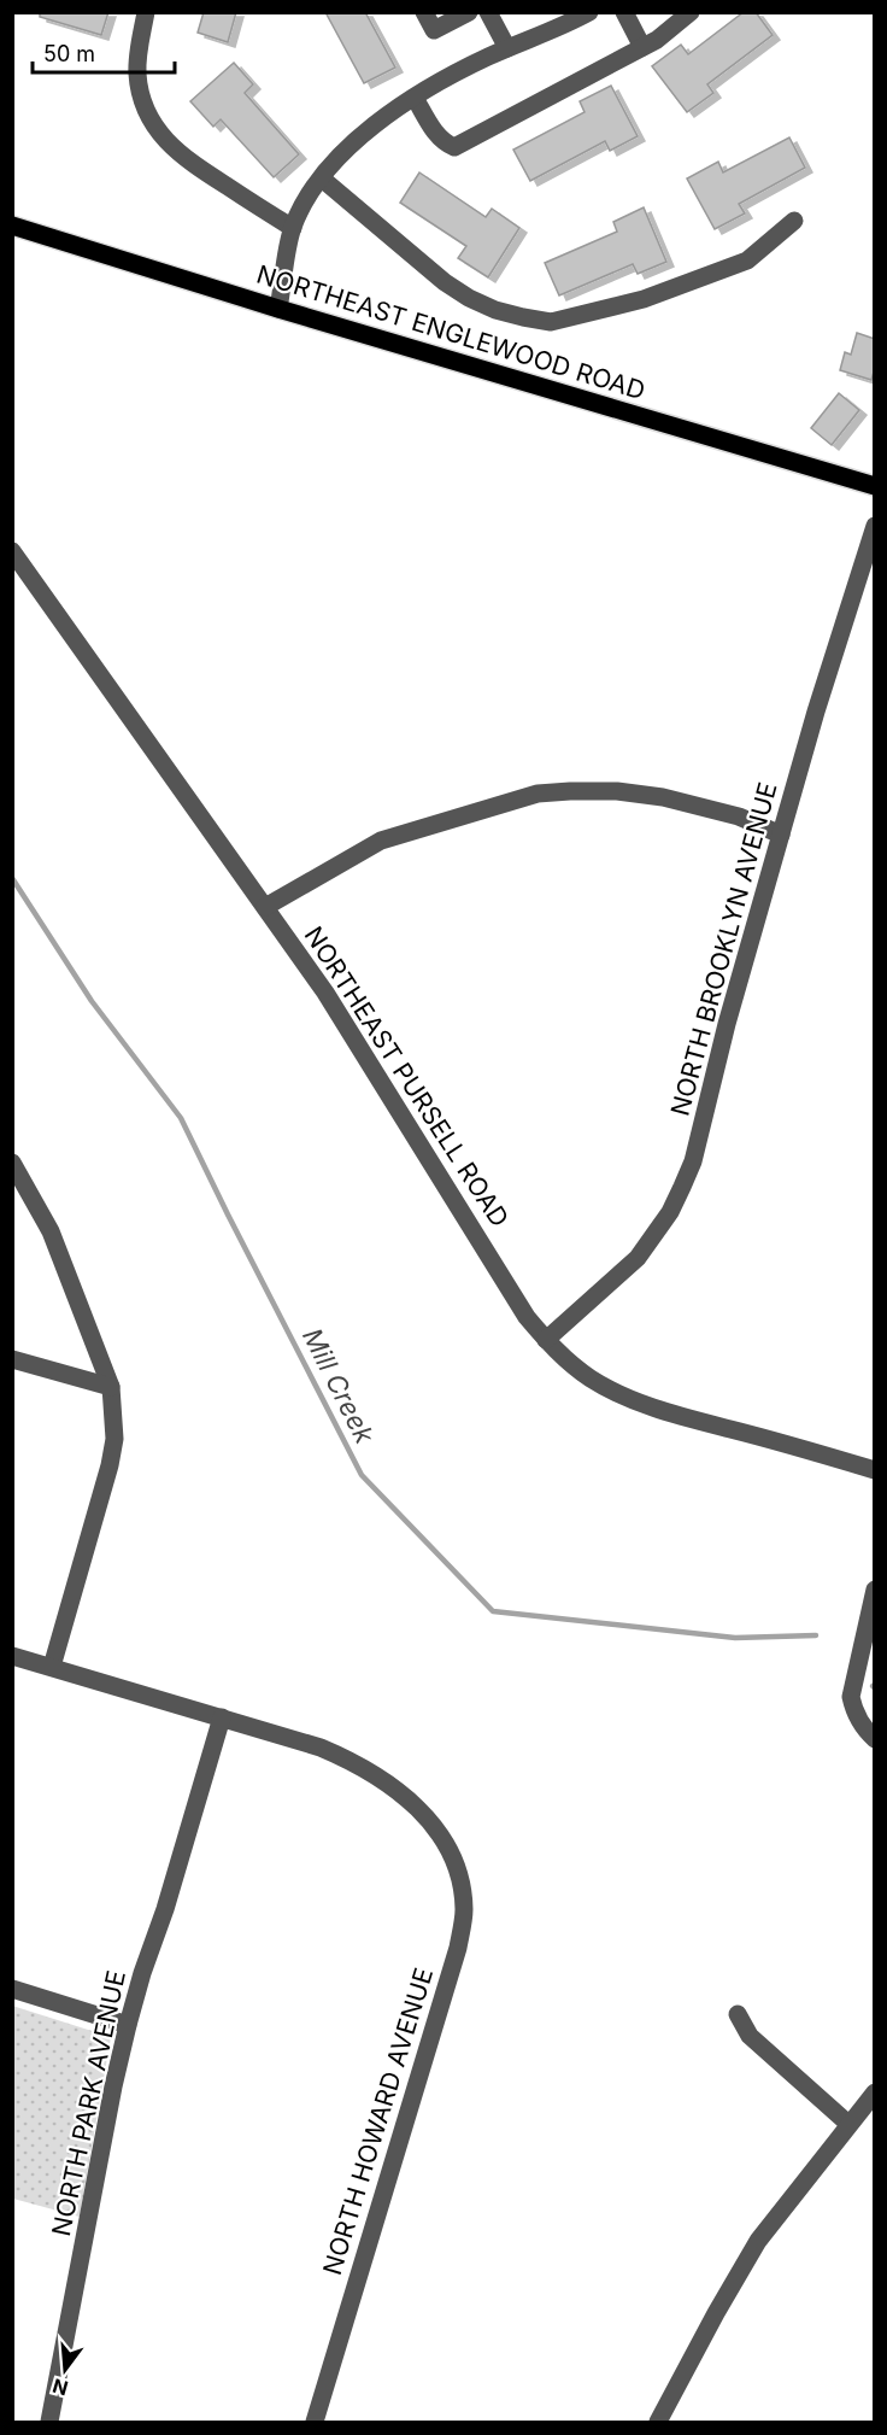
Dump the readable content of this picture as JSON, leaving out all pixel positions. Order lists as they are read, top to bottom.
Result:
{
  "streets": {
    "main road": ["NORTHEAST ENGLEWOOD ROAD"],
    "street": [
      "NORTH BROOKLYN AVENUE",
      "NORTHEAST PURSELL ROAD",
      "NORTH PARK AVENUE",
      "NORTH HOWARD AVENUE"
    ]
  },
  "crossings": [
    ["NORTH BROOKLYN AVENUE", "NORTHEAST PURSELL ROAD"],
    ["NORTH PARK AVENUE", "NORTH HOWARD AVENUE"]
  ],
  "water": ["Mill Creek"],
  "scale_bar": "50 m",
  "north": "bottom"
}
